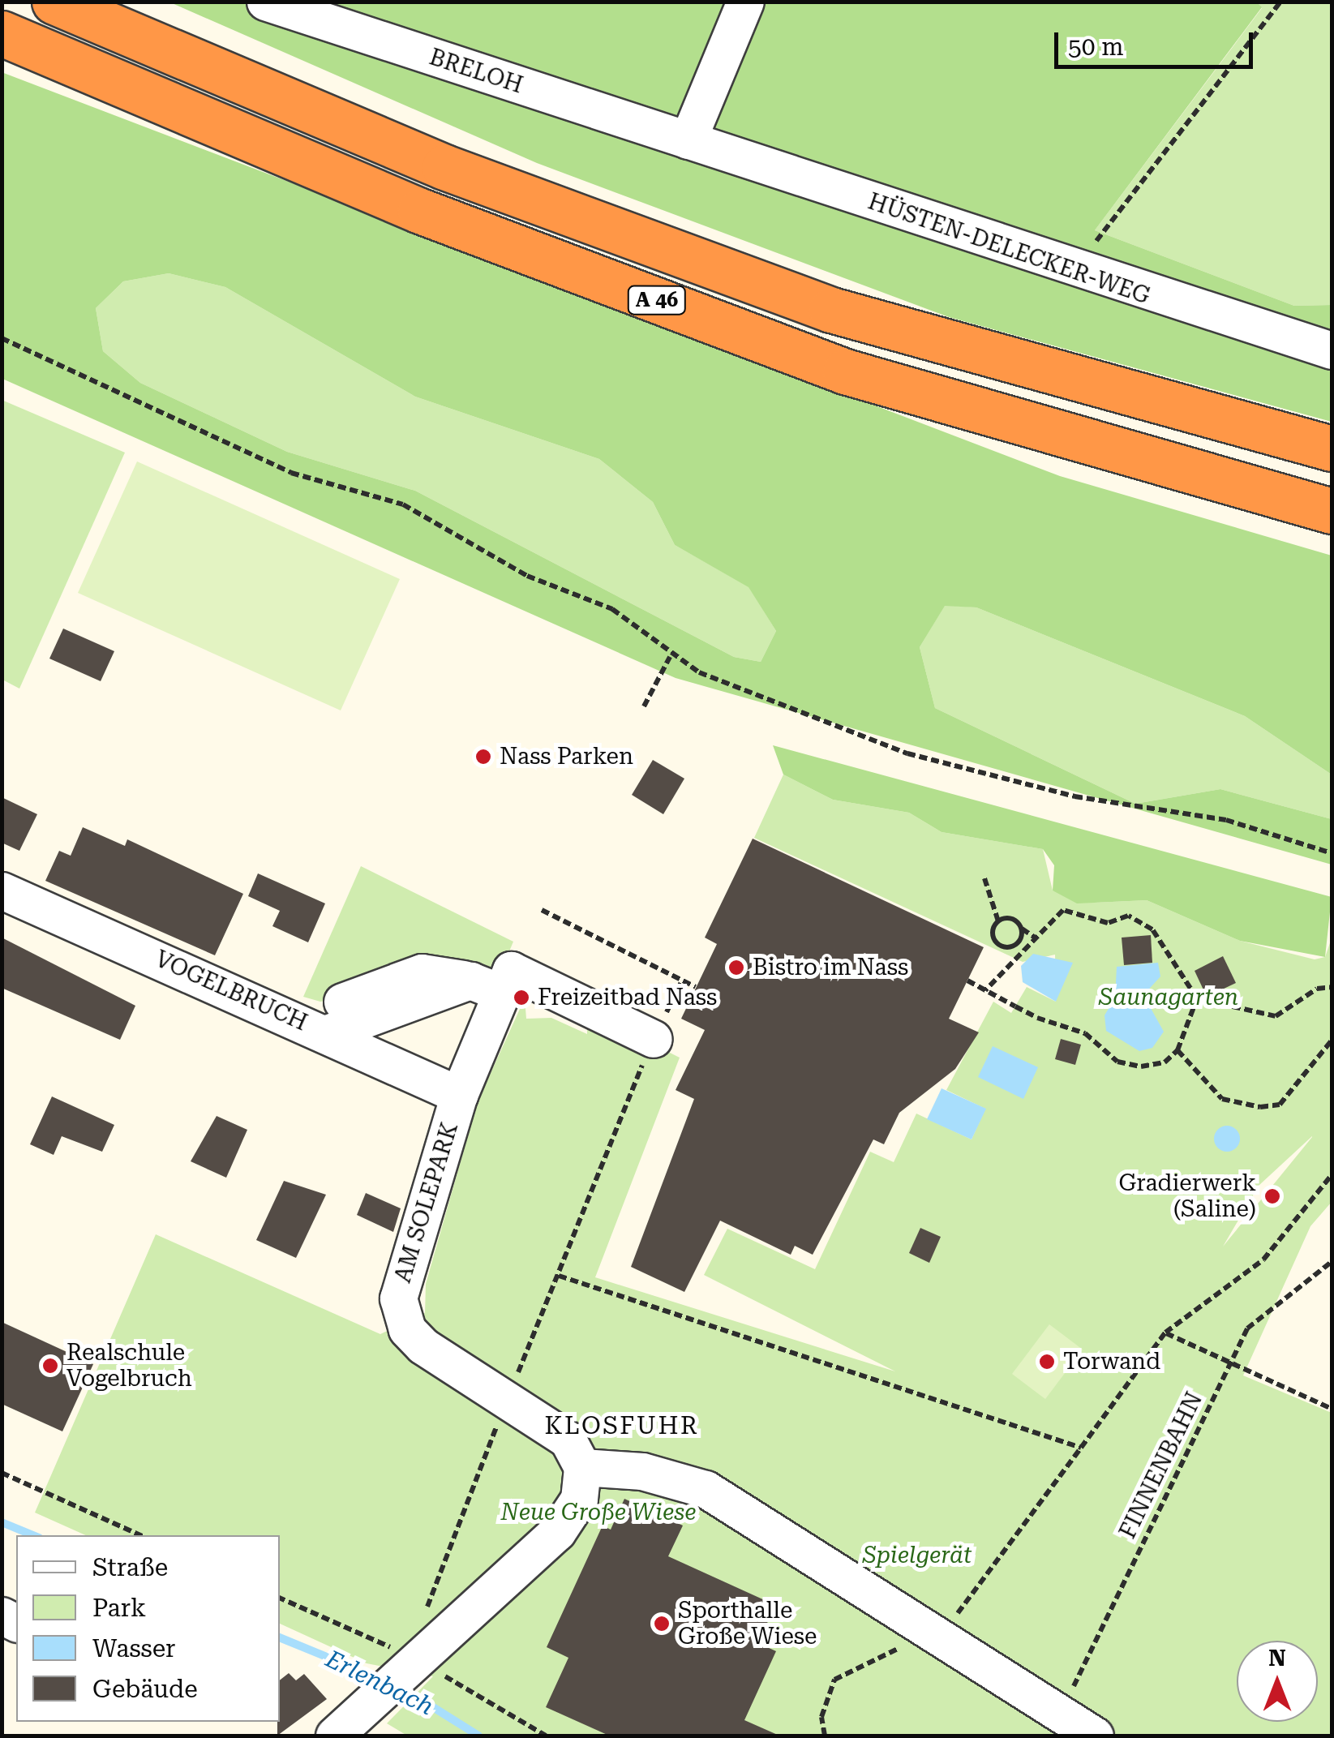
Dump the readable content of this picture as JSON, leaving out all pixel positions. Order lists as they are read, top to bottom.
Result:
{
  "streets": {
    "highway": ["A 46"],
    "street": [
      "BRELOH",
      "HÜSTEN-DELECKER-WEG",
      "VOGELBRUCH",
      "AM SOLEPARK"
    ],
    "path": ["FINNENBAHN"]
  },
  "crossings": [
    ["BRELOH", "HÜSTEN-DELECKER-WEG"],
    ["VOGELBRUCH", "AM SOLEPARK"]
  ],
  "districts": ["KLOSFUHR"],
  "water": ["Erlenbach"],
  "parks": ["Saunagarten", "Neue Große Wiese", "Spielgerät"],
  "places": [
    "Nass Parken",
    "Bistro im Nass",
    "Freizeitbad Nass",
    "Gradierwerk (Saline)",
    "Torwand",
    "Realschule Vogelbruch",
    "Sporthalle Große Wiese"
  ],
  "legend": [
    "Straße",
    "Park",
    "Wasser",
    "Gebäude"
  ],
  "scale_bar": "50 m",
  "north": "top"
}
